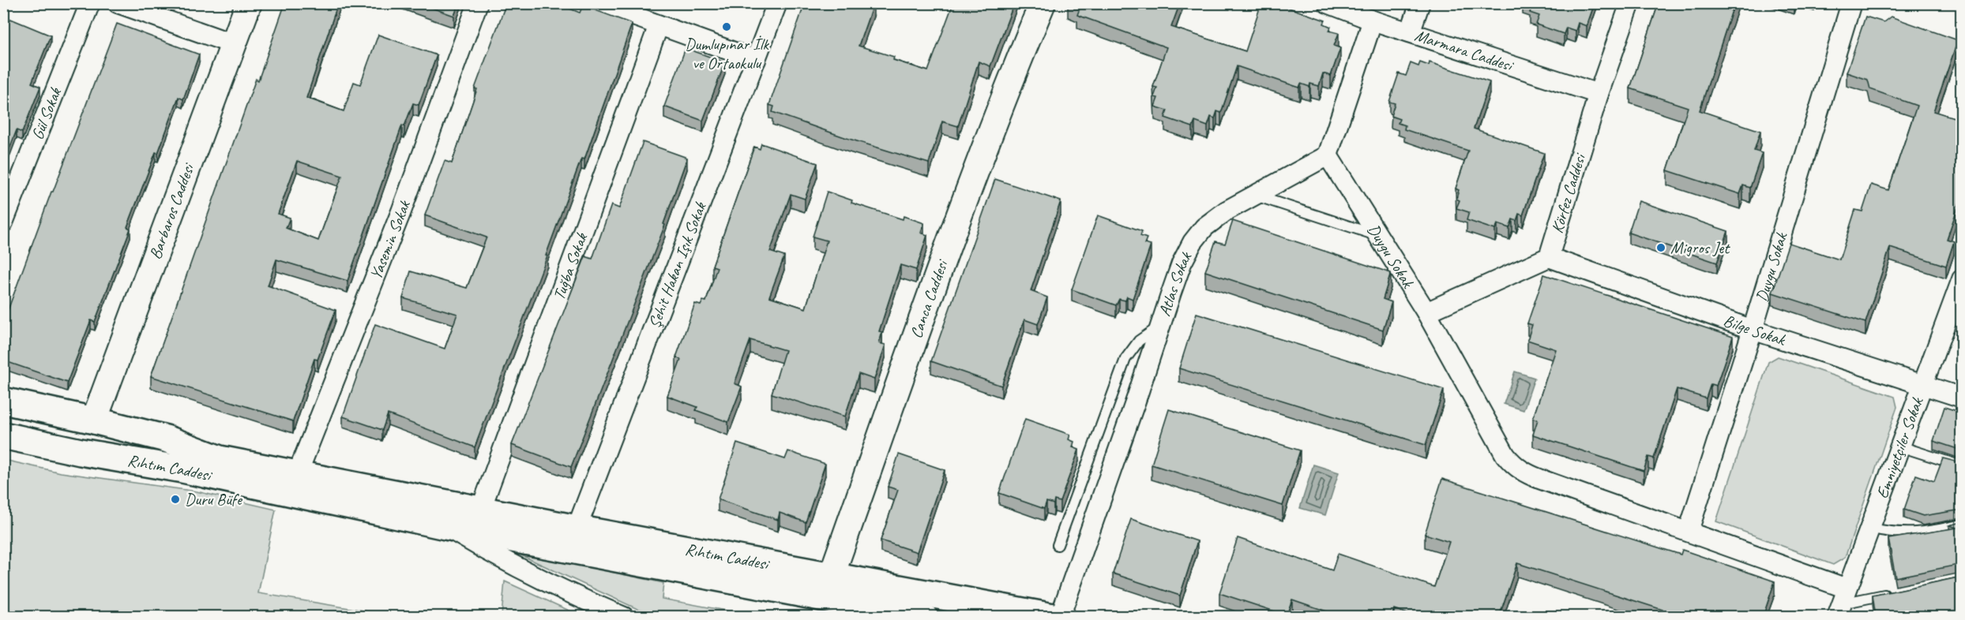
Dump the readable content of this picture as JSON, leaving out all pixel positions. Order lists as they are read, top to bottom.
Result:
{
  "streets": {
    "main road": ["Rıhtım Caddesi"],
    "street": [
      "Marmara Caddesi",
      "Gül Sokak",
      "Körfez Caddesi",
      "Barbaros Caddesi",
      "Yasemin Sokak",
      "Duygu Sokak",
      "Şehit Hakan Işık Sokak",
      "Tuğba Sokak",
      "Atlas Sokak",
      "Canca Caddesi",
      "Bilge Sokak",
      "Emniyetçiler Sokak"
    ]
  },
  "crossings": [
    ["Marmara Caddesi", "Körfez Caddesi"],
    ["Körfez Caddesi", "Bilge Sokak"],
    ["Barbaros Caddesi", "Rıhtım Caddesi"],
    ["Yasemin Sokak", "Rıhtım Caddesi"],
    ["Duygu Sokak", "Atlas Sokak"],
    ["Duygu Sokak", "Bilge Sokak"],
    ["Duygu Sokak", "Emniyetçiler Sokak"],
    ["Şehit Hakan Işık Sokak", "Rıhtım Caddesi"],
    ["Tuğba Sokak", "Rıhtım Caddesi"],
    ["Canca Caddesi", "Rıhtım Caddesi"],
    ["Bilge Sokak", "Emniyetçiler Sokak"]
  ],
  "places": ["Dumlupınar İlk ve Ortaokulu", "Migros Jet", "Duru Büfe"]
}
